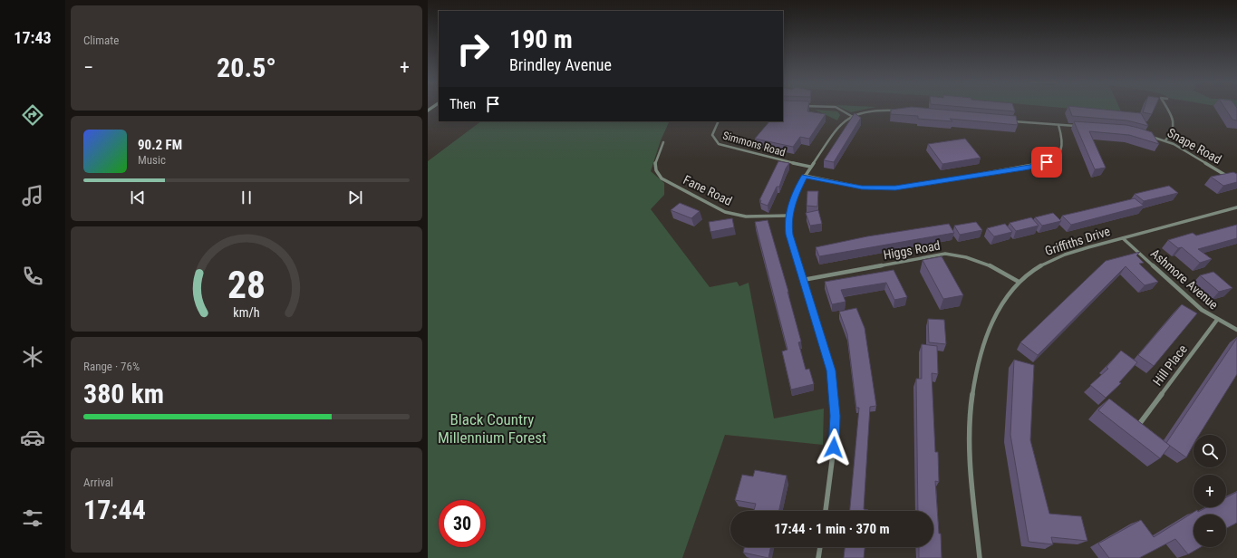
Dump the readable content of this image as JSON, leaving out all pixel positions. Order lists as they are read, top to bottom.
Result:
{
  "streets": {
    "street": [
      "Simmons Road",
      "Snape Road",
      "Fane Road",
      "Griffiths Drive",
      "Higgs Road",
      "Ashmore Avenue",
      "Hill Place"
    ]
  },
  "crossings": [
    ["Griffiths Drive", "Higgs Road"],
    ["Griffiths Drive", "Ashmore Avenue"],
    ["Ashmore Avenue", "Hill Place"]
  ],
  "parks": ["Black Country Millennium Forest"],
  "page": {
    "tabs": "17:43",
    "tile": [
      "Climate",
      ["Range · 76%", "380 km"],
      ["Arrival", "17:44"]
    ],
    "turn": ["190 m", "Brindley Avenue"],
    "heat": ["−", "20.5°", "+"],
    "then": "Then",
    "song": ["90.2 FM", "Music"],
    "map_buttons": ["+", "−"],
    "limit": "30",
    "trip": "17:44 · 1 min · 370 m",
    "gauge": ["28", "km/h"]
  }
}
